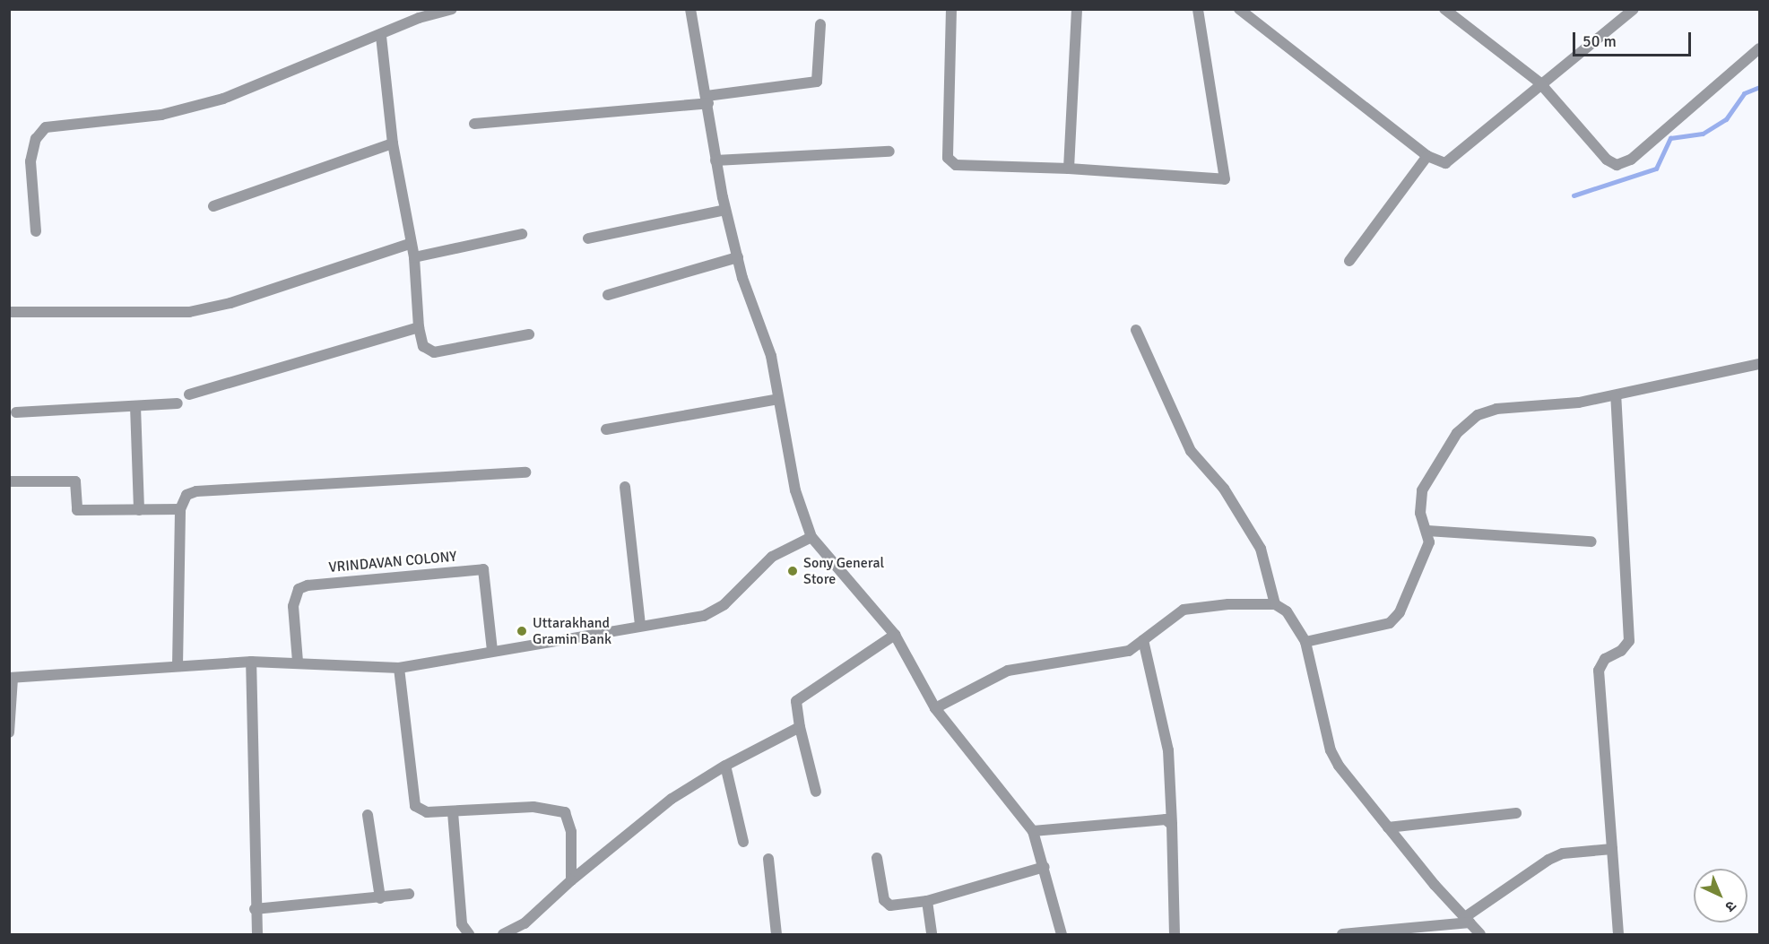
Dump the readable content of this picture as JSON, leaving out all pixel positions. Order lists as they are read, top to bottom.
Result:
{
  "streets": {
    "street": ["VRINDAVAN COLONY"]
  },
  "places": ["Sony General Store", "Uttarakhand Gramin Bank"],
  "scale_bar": "50 m",
  "north": "bottom right"
}
